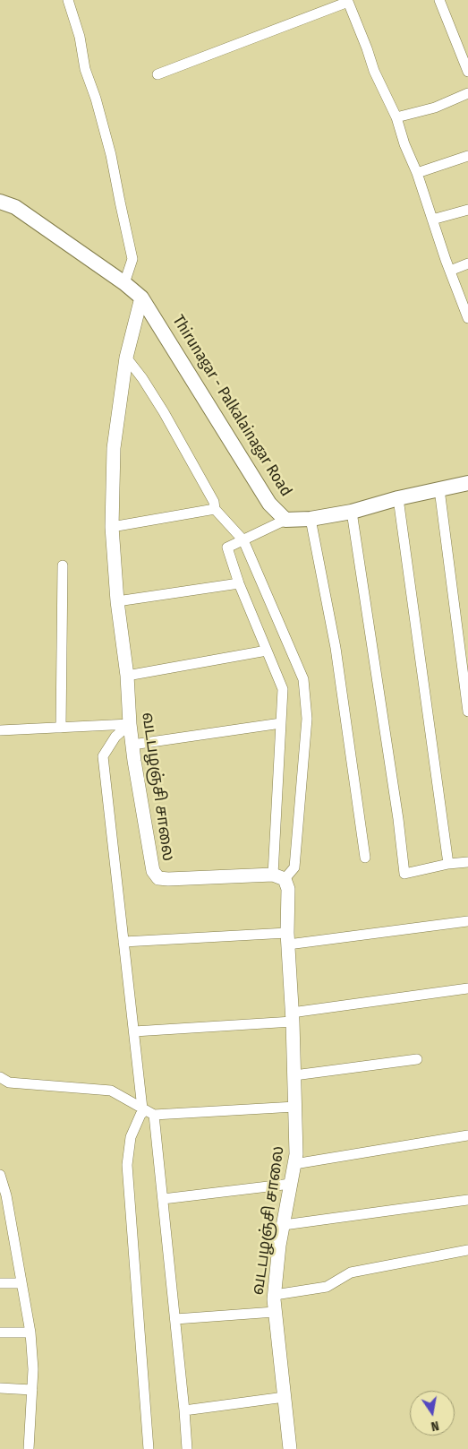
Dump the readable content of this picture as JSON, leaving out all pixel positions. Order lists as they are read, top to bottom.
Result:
{
  "streets": {
    "main road": ["Thirunagar - Palkalainagar Road"],
    "street": ["வடபழஞ்சி சாலை"]
  },
  "crossings": [
    ["Thirunagar - Palkalainagar Road", "வடபழஞ்சி சாலை"]
  ],
  "north": "bottom"
}
